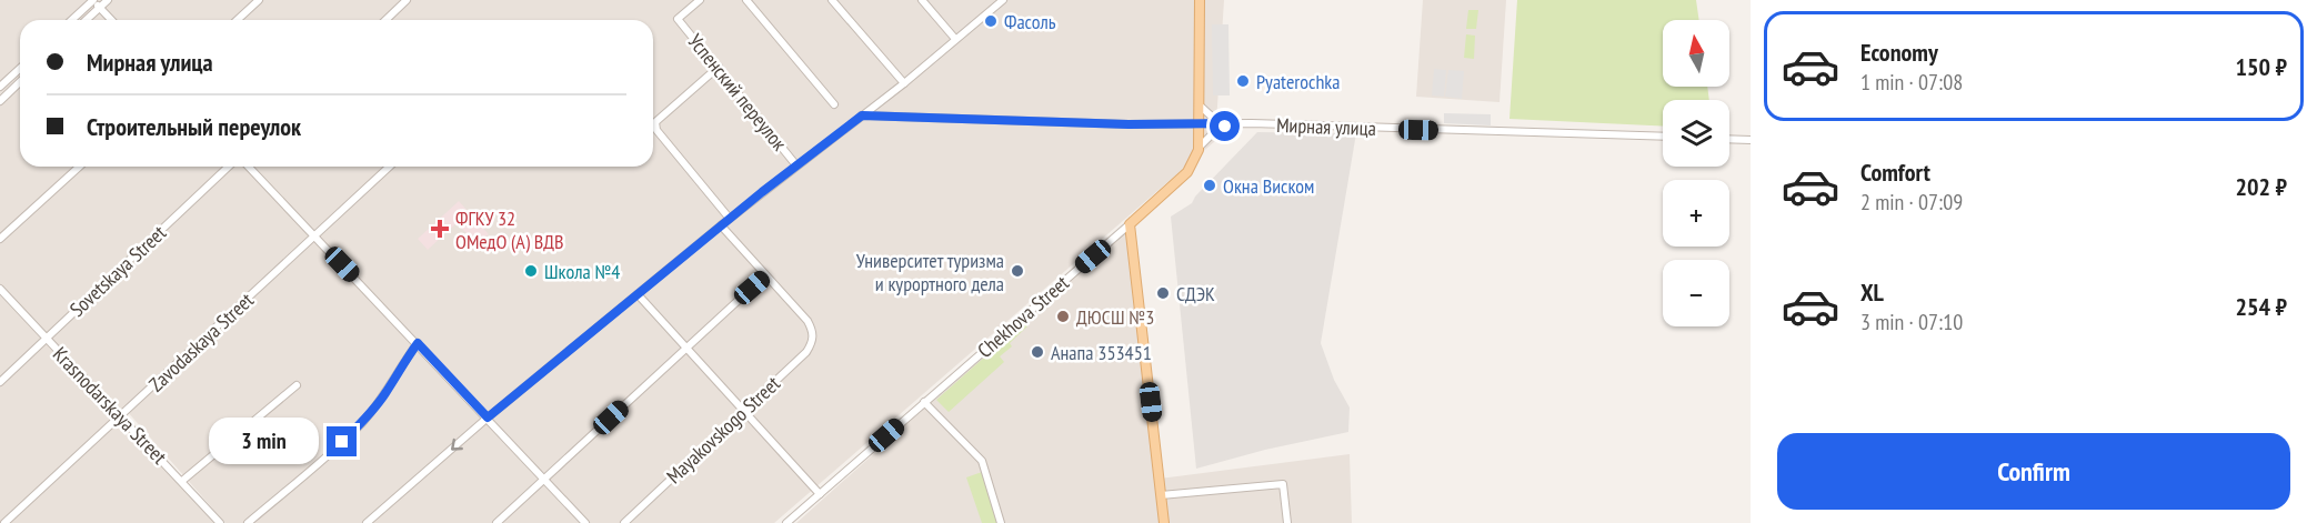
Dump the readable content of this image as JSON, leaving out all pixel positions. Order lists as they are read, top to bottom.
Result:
{
  "streets": {
    "main road": ["Chekhova Street"],
    "street": [
      "Успенский переулок",
      "Мирная улица",
      "Sovetskaya Street",
      "Zavodaskaya Street",
      "Krasnodarskaya Street",
      "Mayakovskogo Street"
    ]
  },
  "crossings": [
    ["Мирная улица", "Chekhova Street"],
    ["Sovetskaya Street", "Krasnodarskaya Street"],
    ["Zavodaskaya Street", "Krasnodarskaya Street"]
  ],
  "places": {
    "other": [
      "Фасоль",
      "Pyaterochka",
      "Окна Виском",
      "Школа №4",
      "Университет туризма и курортного дела",
      "СДЭК",
      "ДЮСШ №3",
      "Анапа 353451"
    ],
    "health": ["ФГКУ 32 ОМедО (А) ВДВ"]
  },
  "north": "top",
  "page": {
    "list": [
      {
        "name": "Economy",
        "note": "1 min · 07:08",
        "value": "150 ₽"
      },
      {
        "name": "Comfort",
        "note": "2 min · 07:09",
        "value": "202 ₽"
      },
      {
        "name": "XL",
        "note": "3 min · 07:10",
        "value": "254 ₽"
      }
    ],
    "map_buttons": ["+", "−"],
    "banner": ["Мирная улица", "Строительный переулок"],
    "bubble": "3 min",
    "buttons": "Confirm"
  }
}
